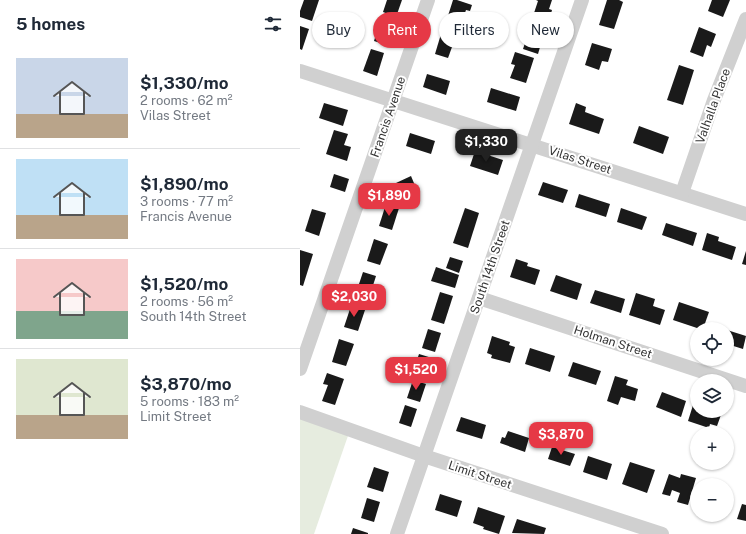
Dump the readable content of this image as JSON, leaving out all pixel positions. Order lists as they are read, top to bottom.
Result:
{
  "streets": {
    "street": [
      "Valhalla Place",
      "Francis Avenue",
      "Vilas Street",
      "South 14th Street",
      "Holman Street",
      "Limit Street"
    ]
  },
  "crossings": [
    ["Valhalla Place", "Vilas Street"],
    ["Francis Avenue", "Vilas Street"],
    ["Vilas Street", "South 14th Street"],
    ["South 14th Street", "Holman Street"],
    ["South 14th Street", "Limit Street"]
  ],
  "page": {
    "heading": "5 homes",
    "chip": [
      "Buy",
      "Rent",
      "Filters",
      "New"
    ],
    "list": [
      {
        "name": "$1,330/mo",
        "note": "2 rooms · 62 m² · Vilas Street"
      },
      {
        "name": "$1,890/mo",
        "note": "3 rooms · 77 m² · Francis Avenue"
      },
      {
        "name": "$1,520/mo",
        "note": "2 rooms · 56 m² · South 14th Street"
      },
      {
        "name": "$3,870/mo",
        "note": "5 rooms · 183 m² · Limit Street"
      }
    ],
    "price": [
      "$1,330",
      "$1,890",
      "$2,030",
      "$1,520",
      "$3,870"
    ],
    "map_buttons": ["+", "−"]
  }
}
